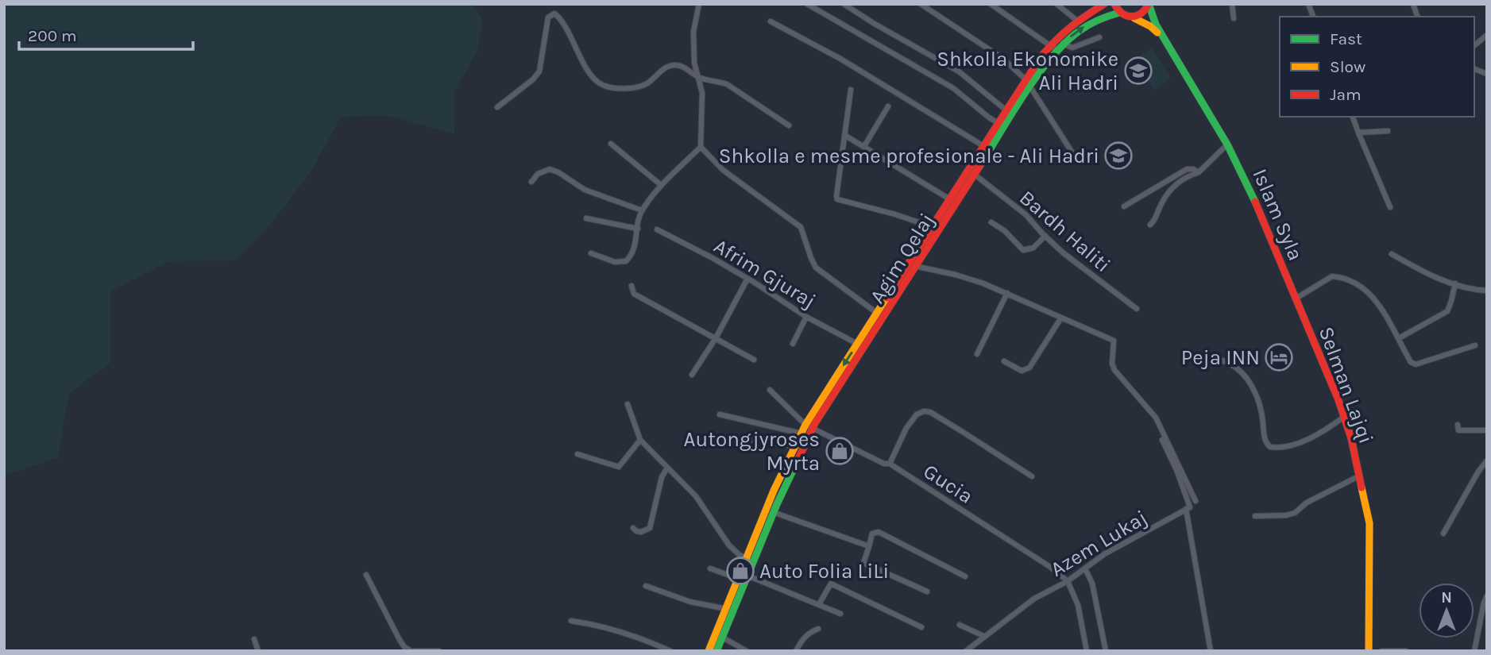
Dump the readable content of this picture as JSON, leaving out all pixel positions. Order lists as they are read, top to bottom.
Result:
{
  "streets": {
    "main road": ["Islam Syla", "Agim Qelaj", "Selman Lajqi"],
    "street": [
      "Bardh Haliti",
      "Afrim Gjuraj",
      "Gucia",
      "Azem Lukaj"
    ]
  },
  "crossings": [
    ["Islam Syla", "Agim Qelaj"],
    ["Islam Syla", "Selman Lajqi"],
    ["Bardh Haliti", "Agim Qelaj"],
    ["Agim Qelaj", "Afrim Gjuraj"],
    ["Agim Qelaj", "Gucia"],
    ["Gucia", "Azem Lukaj"]
  ],
  "places": {
    "school or university": ["Shkolla Ekonomike Ali Hadri", "Shkolla e mesme profesionale - Ali Hadri"],
    "hotel": ["Peja INN"],
    "shop": ["Autongjyroses Myrta", "Auto Folia LiLi"]
  },
  "legend": ["Fast", "Slow", "Jam"],
  "scale_bar": "200 m",
  "north": "top"
}
